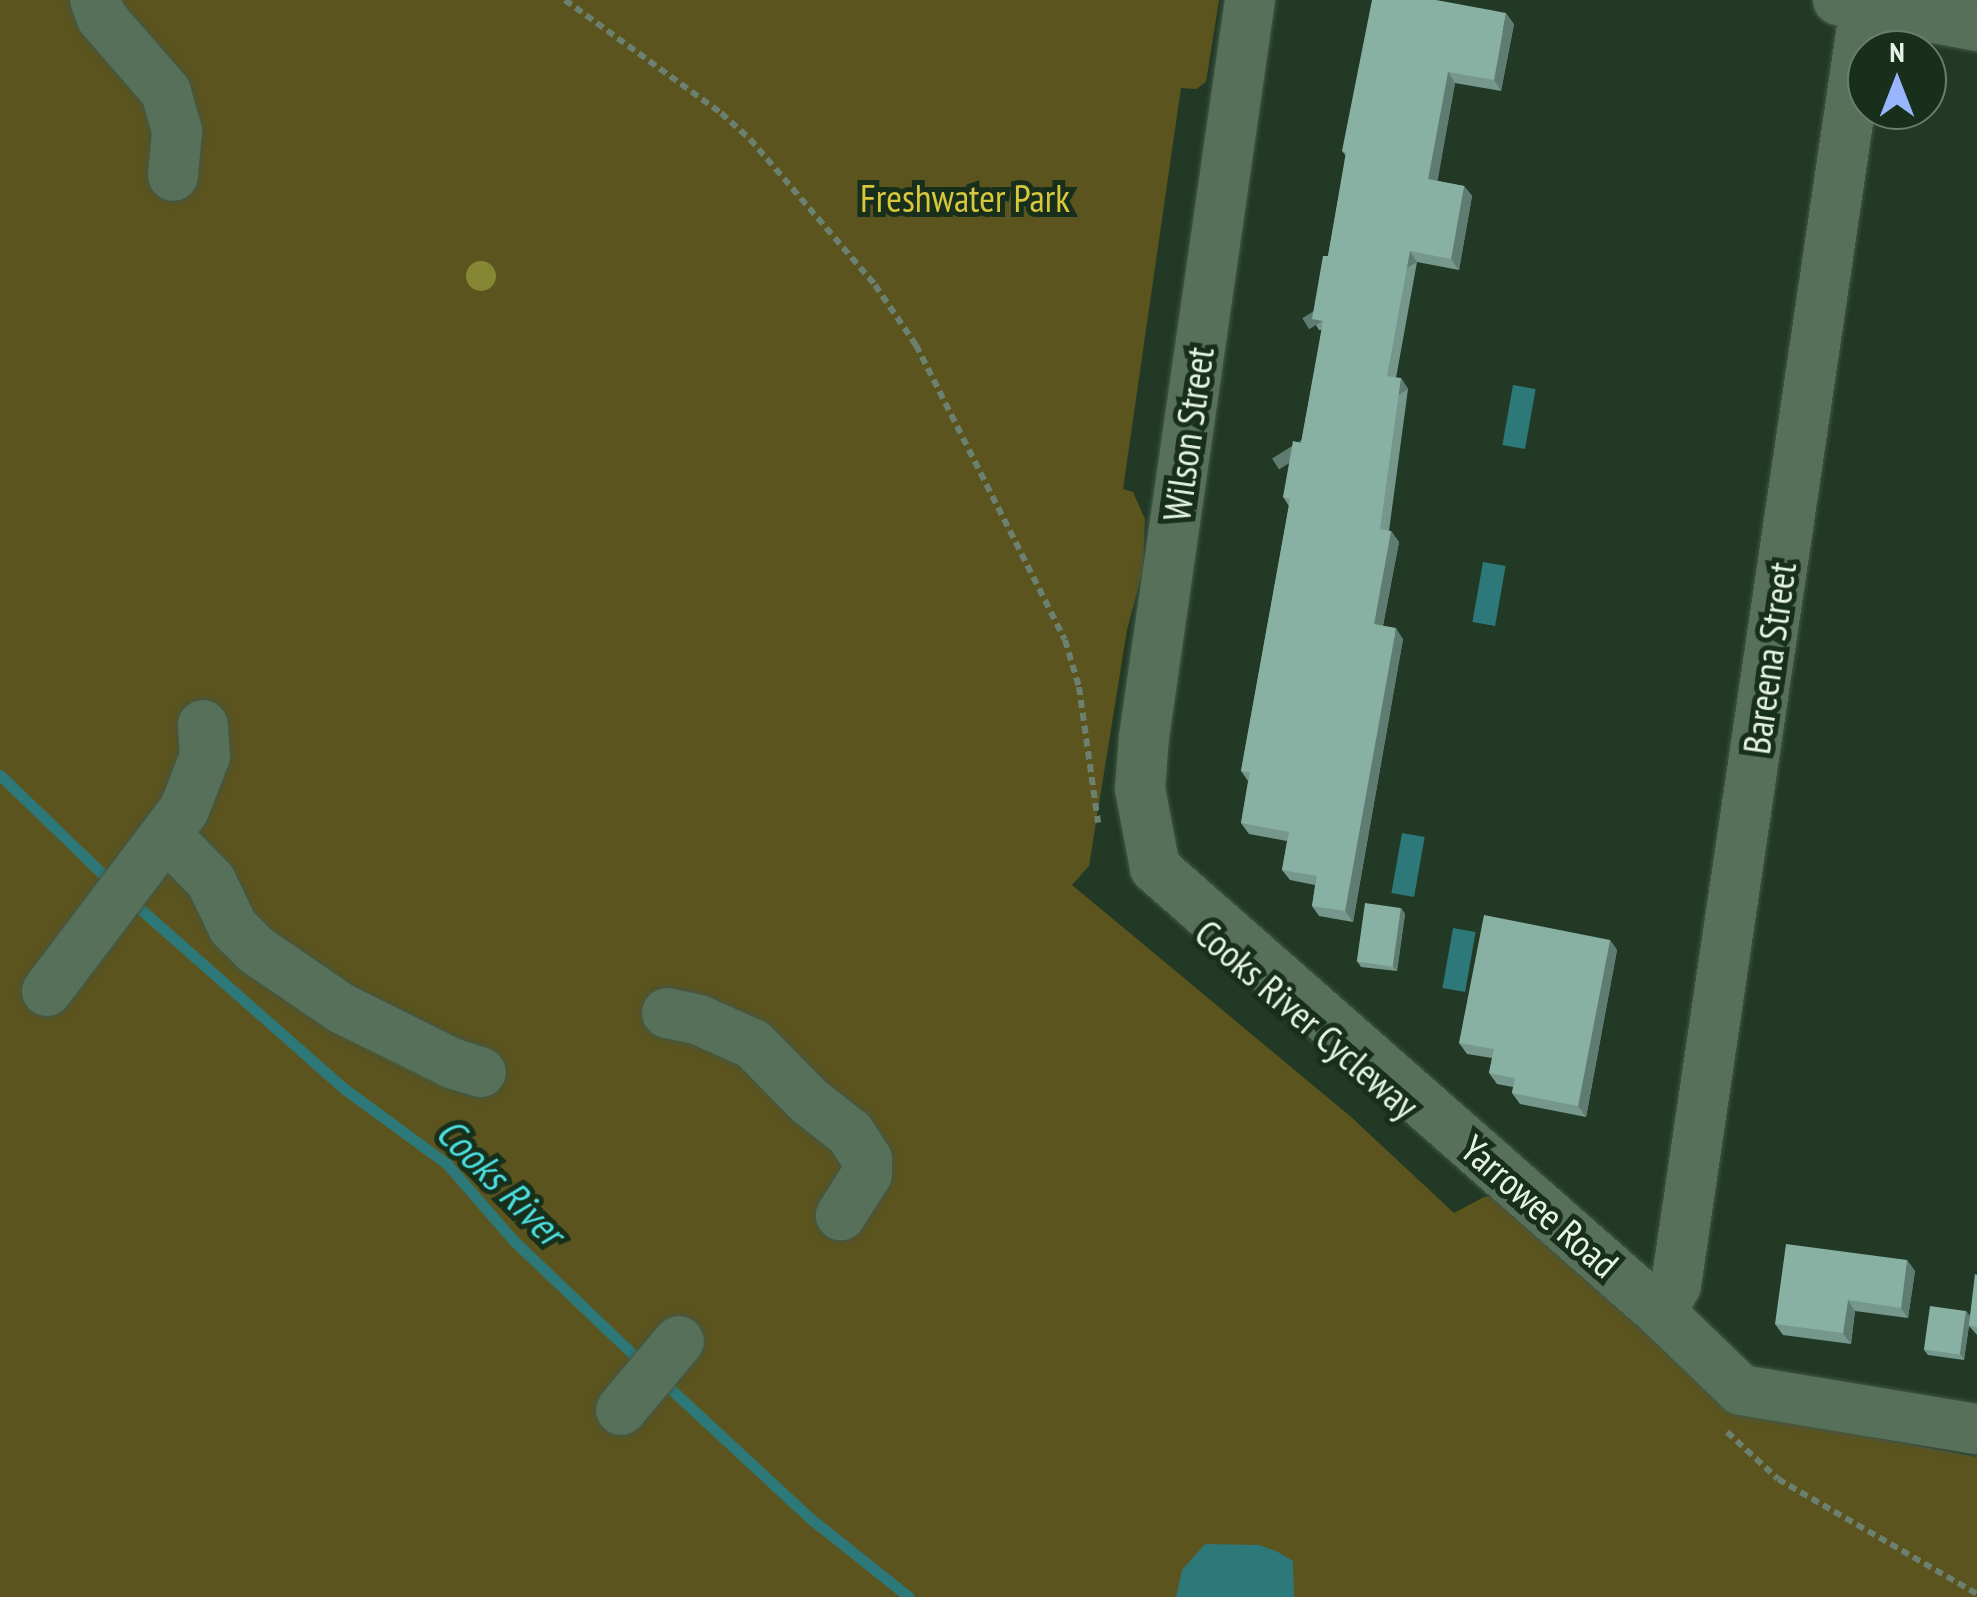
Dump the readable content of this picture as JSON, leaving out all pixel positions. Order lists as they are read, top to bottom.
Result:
{
  "streets": {
    "street": ["Wilson Street", "Bareena Street", "Yarrowee Road"]
  },
  "crossings": [
    ["Wilson Street", "Yarrowee Road"],
    ["Bareena Street", "Yarrowee Road"]
  ],
  "water": ["Cooks River"],
  "parks": ["Freshwater Park"],
  "north": "top"
}
